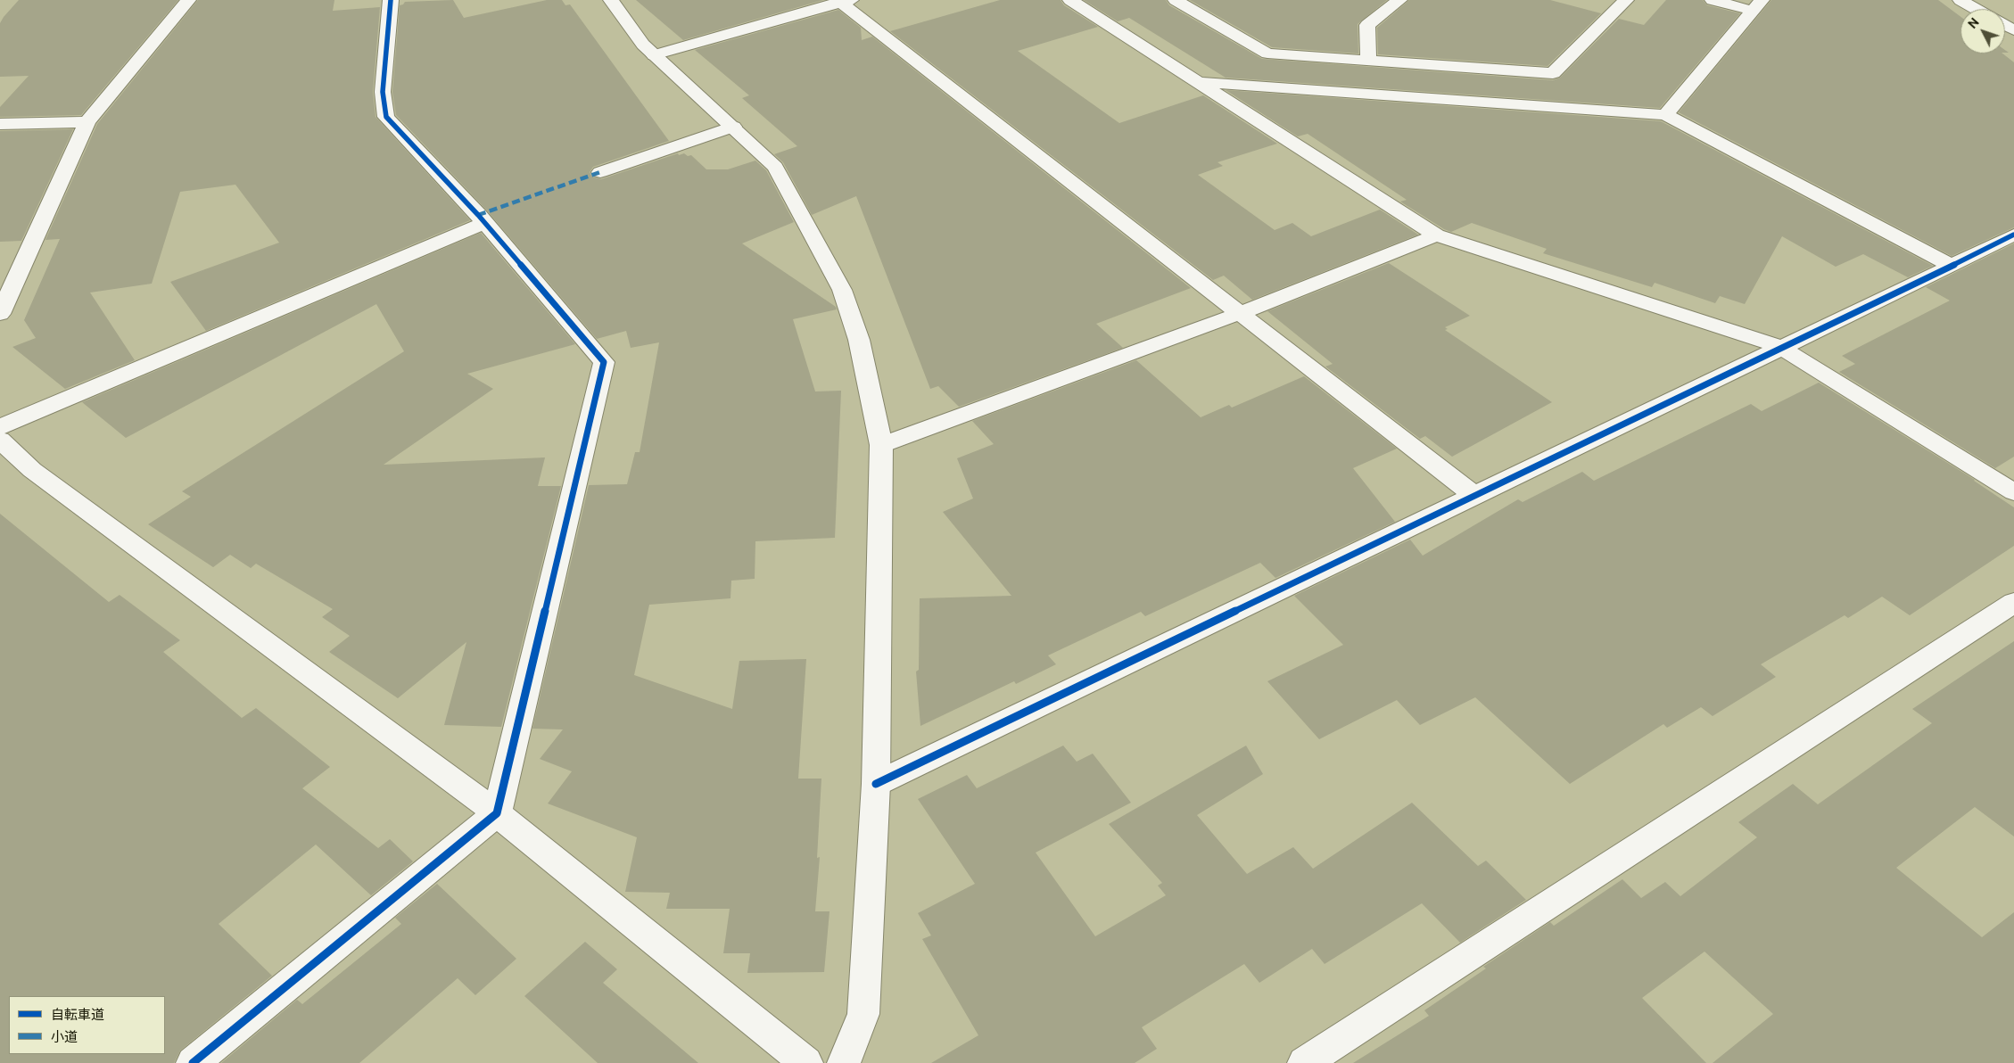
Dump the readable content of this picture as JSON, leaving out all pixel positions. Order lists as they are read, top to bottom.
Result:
{
  "legend": ["自転車道", "小道"],
  "north": "top left"
}
